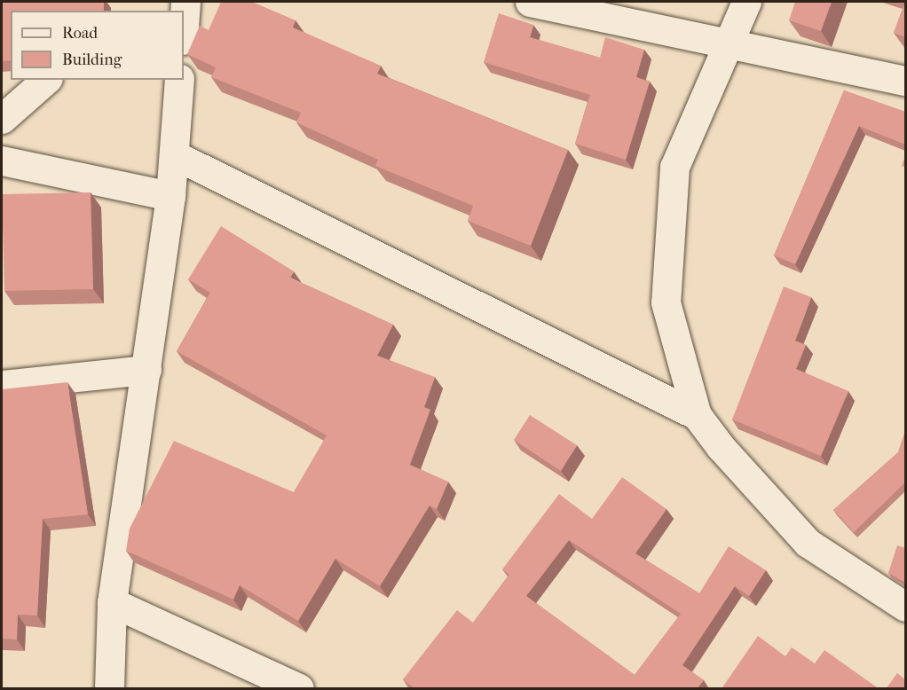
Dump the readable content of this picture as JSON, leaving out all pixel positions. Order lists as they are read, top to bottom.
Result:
{
  "legend": ["Road", "Building"]
}
